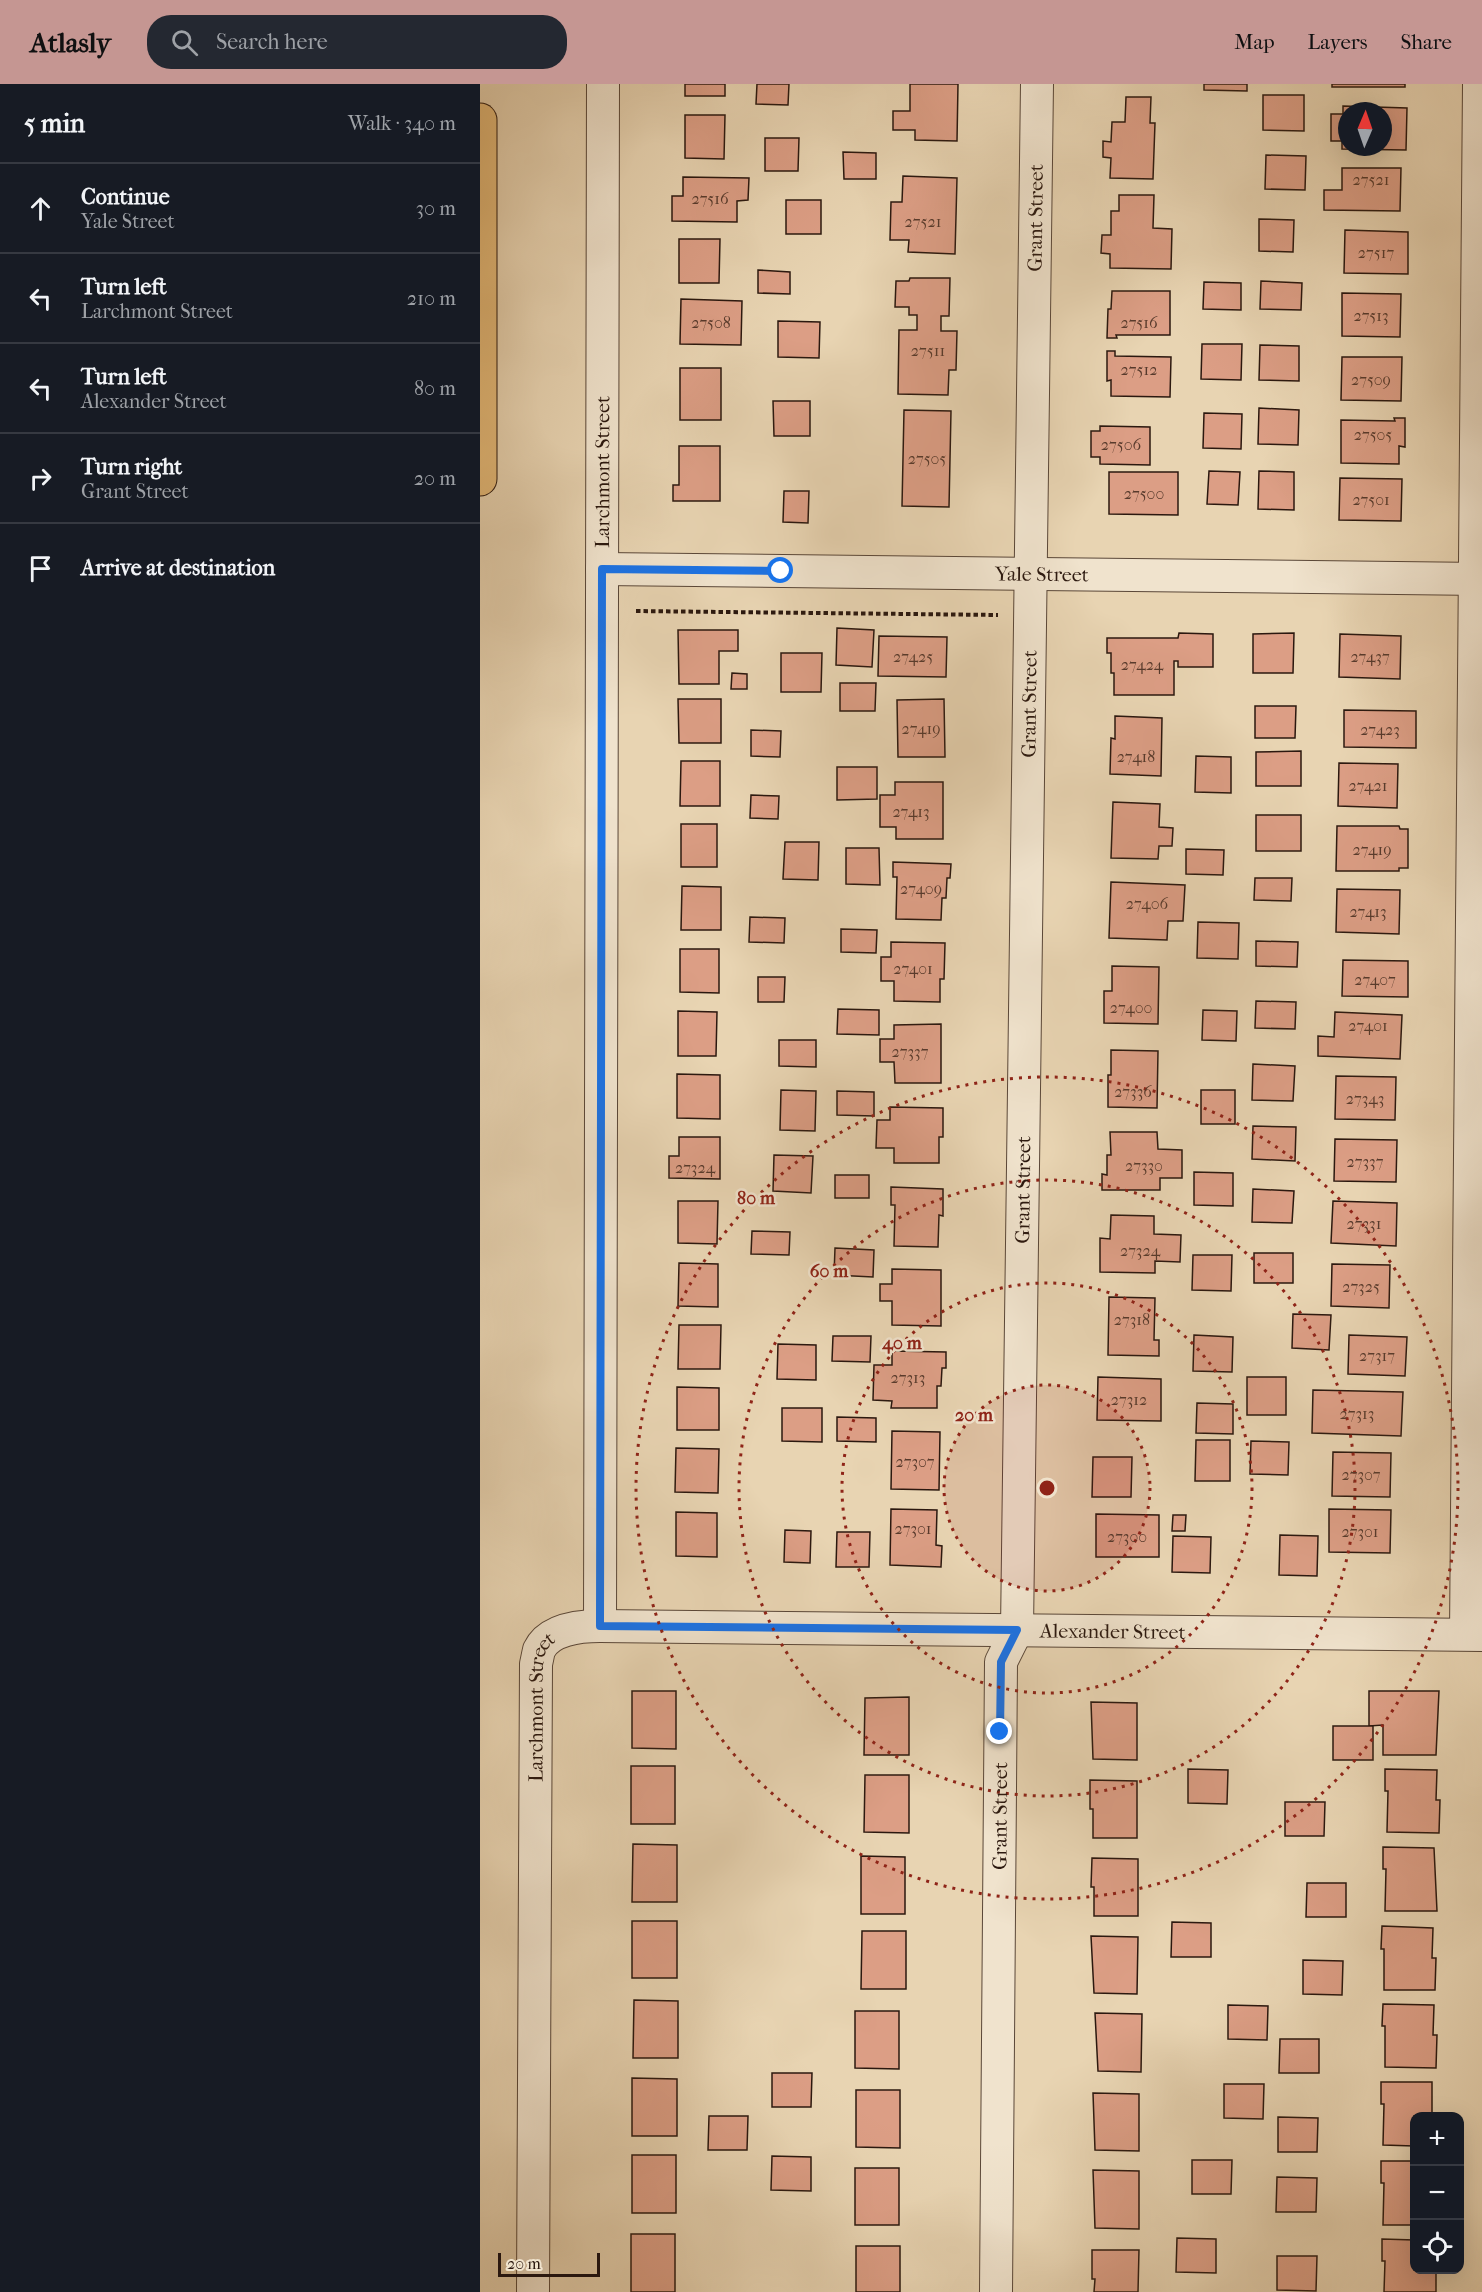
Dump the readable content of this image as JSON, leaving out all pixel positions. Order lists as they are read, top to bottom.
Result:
{
  "streets": {
    "street": [
      "Grant Street",
      "Larchmont Street",
      "Yale Street",
      "Alexander Street"
    ]
  },
  "crossings": [
    ["Grant Street", "Yale Street"],
    ["Grant Street", "Alexander Street"],
    ["Larchmont Street", "Yale Street"],
    ["Larchmont Street", "Alexander Street"]
  ],
  "house_numbers": [
    "27521",
    "27516",
    "27521",
    "27517",
    "27513",
    "27508",
    "27516",
    "27511",
    "27512",
    "27509",
    "27505",
    "27506",
    "27505",
    "27500",
    "27501",
    "27425",
    "27437",
    "27424",
    "27419",
    "27423",
    "27418",
    "27421",
    "27413",
    "27419",
    "27409",
    "27406",
    "27413",
    "27401",
    "27407",
    "27400",
    "27401",
    "27337",
    "27336",
    "27343",
    "27337",
    "27330",
    "27324",
    "27331",
    "27324",
    "27325",
    "27318",
    "27317",
    "27313",
    "27312",
    "27313",
    "27307",
    "27307",
    "27301",
    "27301",
    "27300"
  ],
  "scale_bar": "20 m",
  "north": "top",
  "page": {
    "header": "Atlasly",
    "search": "Search here",
    "nav": ["Map", "Layers", "Share"],
    "heading": ["5 min", "Walk · 340 m"],
    "list": [
      ["Continue", "Yale Street", "30 m"],
      ["Turn left", "Larchmont Street", "210 m"],
      ["Turn left", "Alexander Street", "80 m"],
      ["Turn right", "Grant Street", "20 m"],
      "Arrive at destination"
    ],
    "map_buttons": ["+", "−"],
    "scale": "20 m"
  },
  "rings": [
    "80 m",
    "60 m",
    "40 m",
    "20 m"
  ]
}
